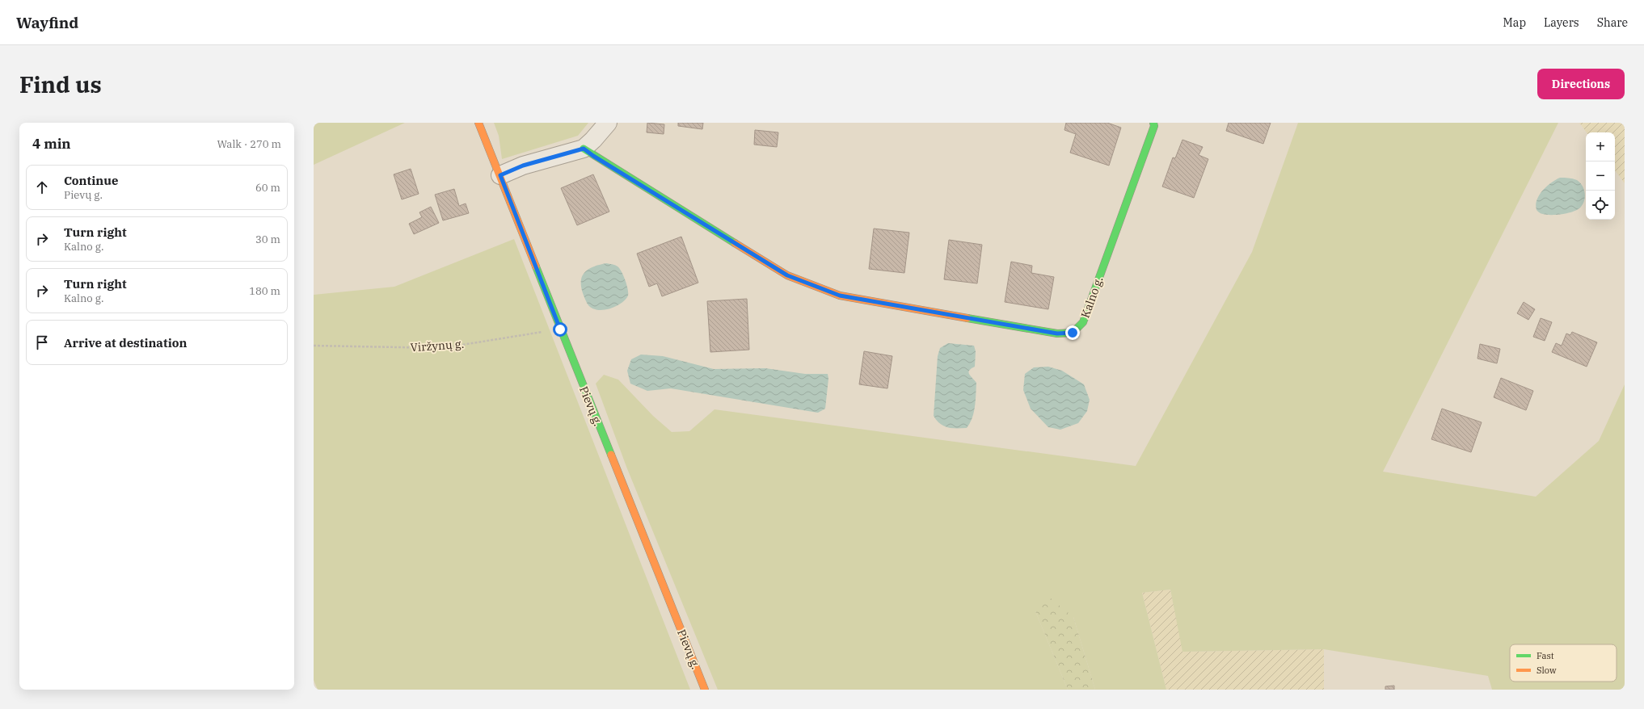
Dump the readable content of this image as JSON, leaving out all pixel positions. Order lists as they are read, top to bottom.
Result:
{
  "streets": {
    "street": ["Kalno g.", "Pievų g."],
    "path": ["Viržynų g."]
  },
  "crossings": [
    ["Viržynų g.", "Pievų g."]
  ],
  "legend": ["Fast", "Slow"],
  "page": {
    "header": "Wayfind",
    "nav": ["Map", "Layers", "Share"],
    "buttons": "Directions",
    "title": "Find us",
    "heading": ["4 min", "Walk · 270 m"],
    "map_buttons": ["+", "−"],
    "list": [
      ["Continue", "Pievų g.", "60 m"],
      ["Turn right", "Kalno g.", "30 m"],
      ["Turn right", "Kalno g.", "180 m"],
      "Arrive at destination"
    ]
  }
}
